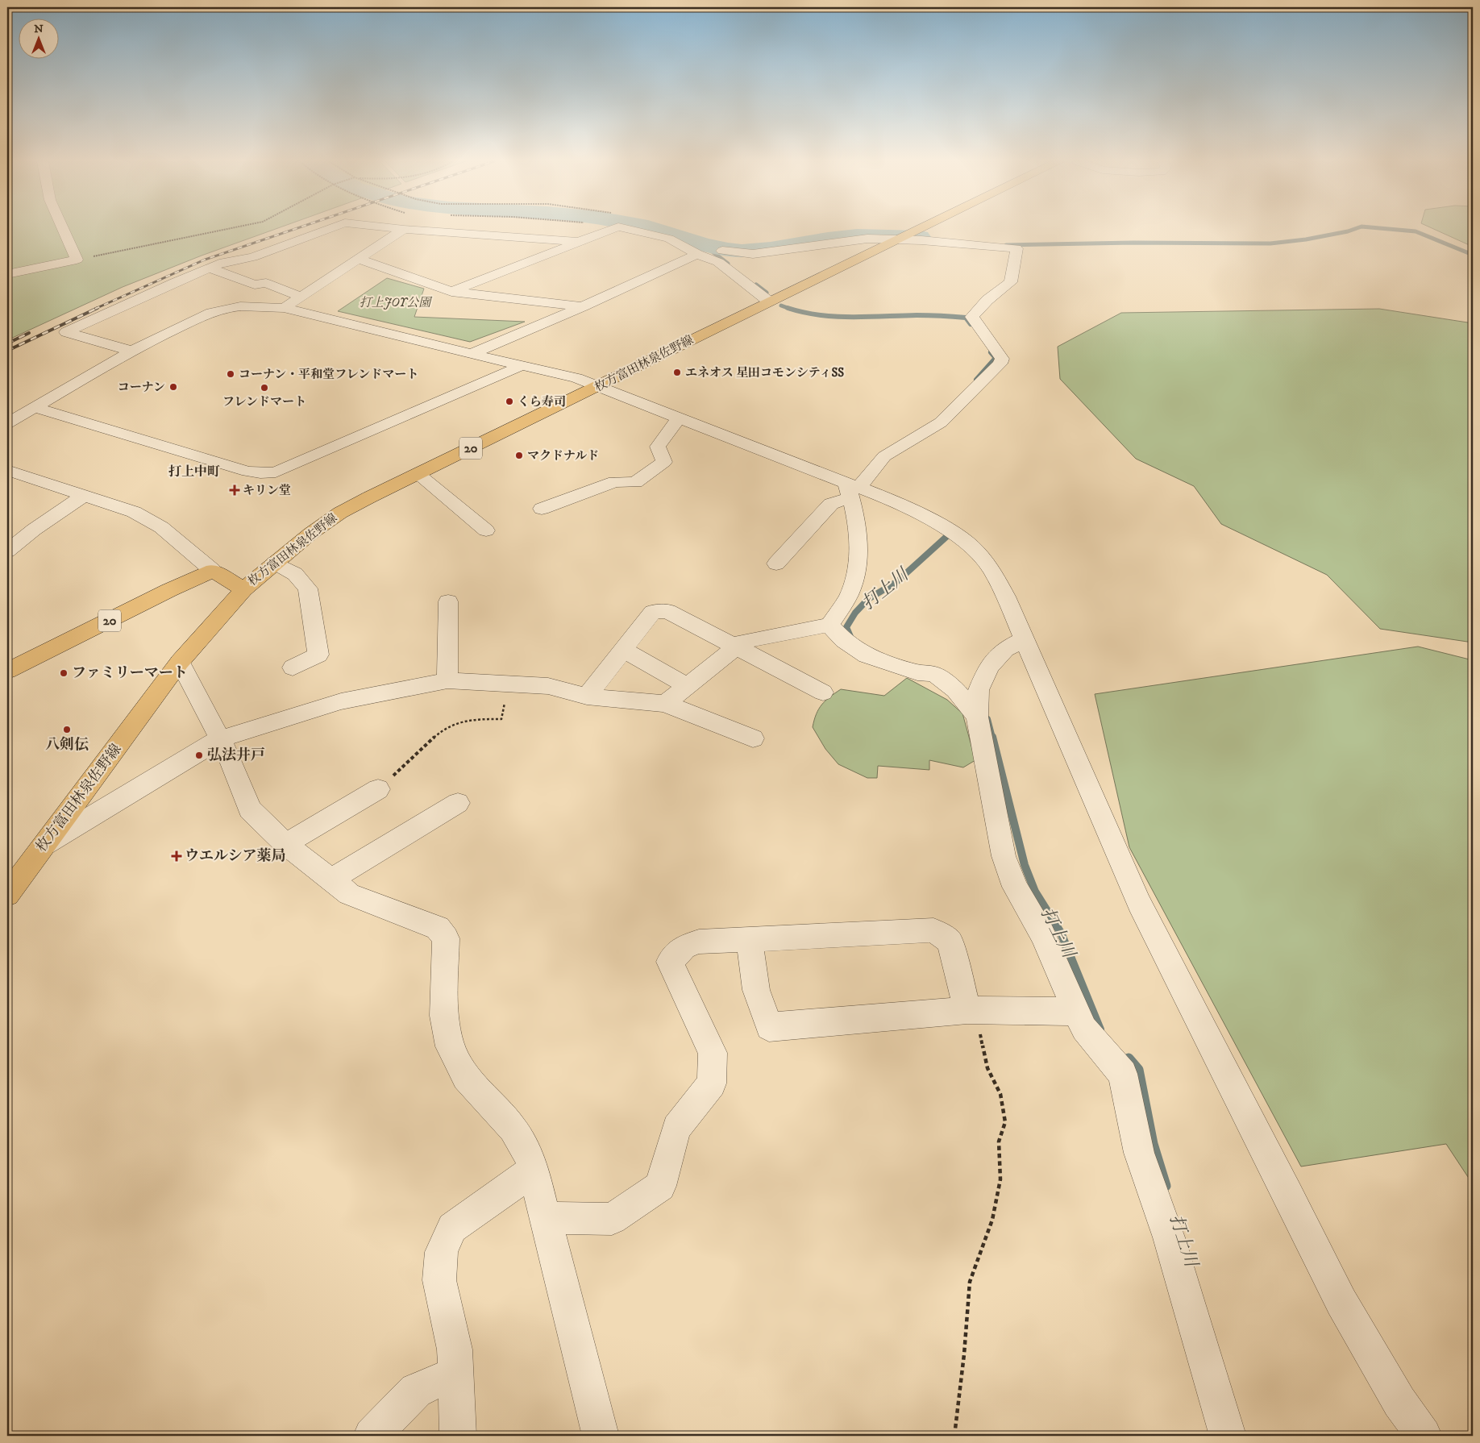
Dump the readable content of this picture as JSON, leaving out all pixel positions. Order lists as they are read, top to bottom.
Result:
{
  "streets": {
    "main road": ["枚方富田林泉佐野線", "20"]
  },
  "crossings": [
    ["枚方富田林泉佐野線", "20"]
  ],
  "districts": ["打上中町"],
  "water": ["打上川"],
  "parks": ["打上JOY公園"],
  "places": {
    "other": [
      "エネオス 星田コモンシティSS",
      "コーナン・平和堂フレンドマート",
      "コーナン",
      "フレンドマート",
      "くら寿司",
      "マクドナルド",
      "ファミリーマート",
      "八剣伝",
      "弘法井戸"
    ],
    "health": ["キリン堂", "ウエルシア薬局"]
  },
  "north": "top"
}
